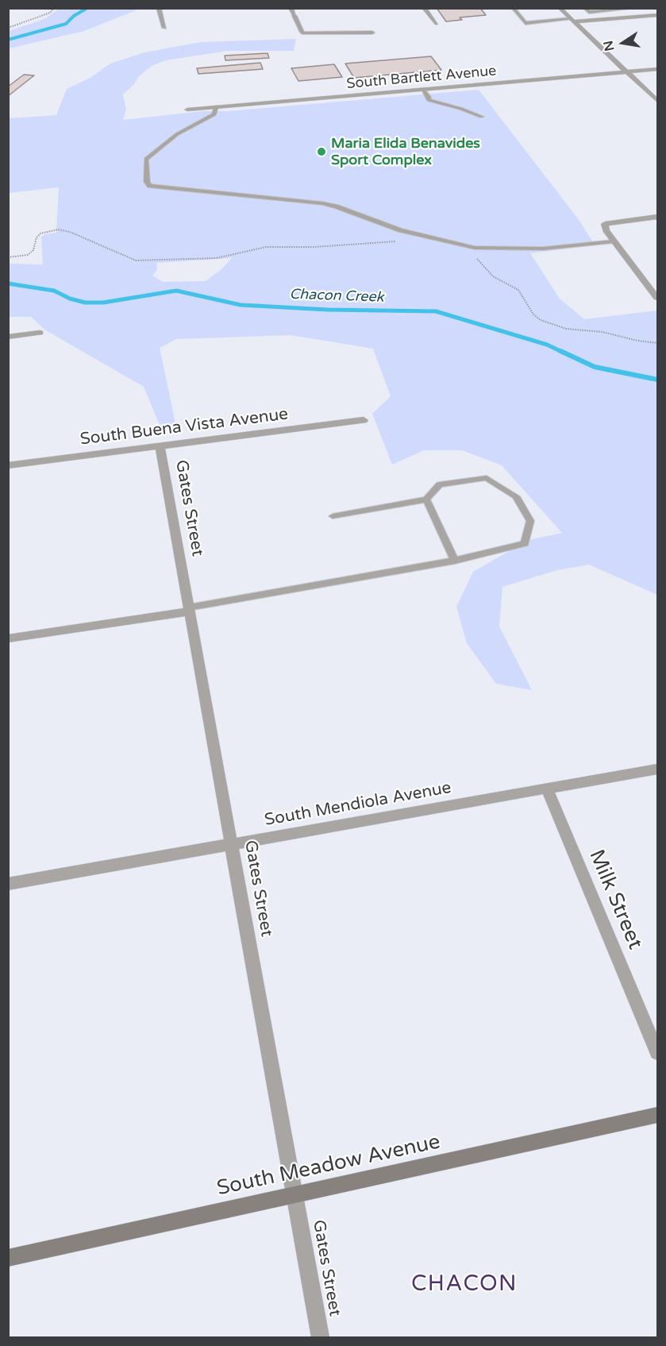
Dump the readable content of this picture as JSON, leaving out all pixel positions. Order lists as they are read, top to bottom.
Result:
{
  "streets": {
    "main road": ["South Meadow Avenue"],
    "street": [
      "South Bartlett Avenue",
      "South Buena Vista Avenue",
      "Gates Street",
      "South Mendiola Avenue",
      "Milk Street"
    ]
  },
  "crossings": [
    ["South Buena Vista Avenue", "Gates Street"],
    ["Gates Street", "South Mendiola Avenue"],
    ["Gates Street", "South Meadow Avenue"],
    ["South Mendiola Avenue", "Milk Street"]
  ],
  "districts": ["CHACON"],
  "water": ["Chacon Creek"],
  "places": ["Maria Elida Benavides Sport Complex"],
  "north": "left"
}
